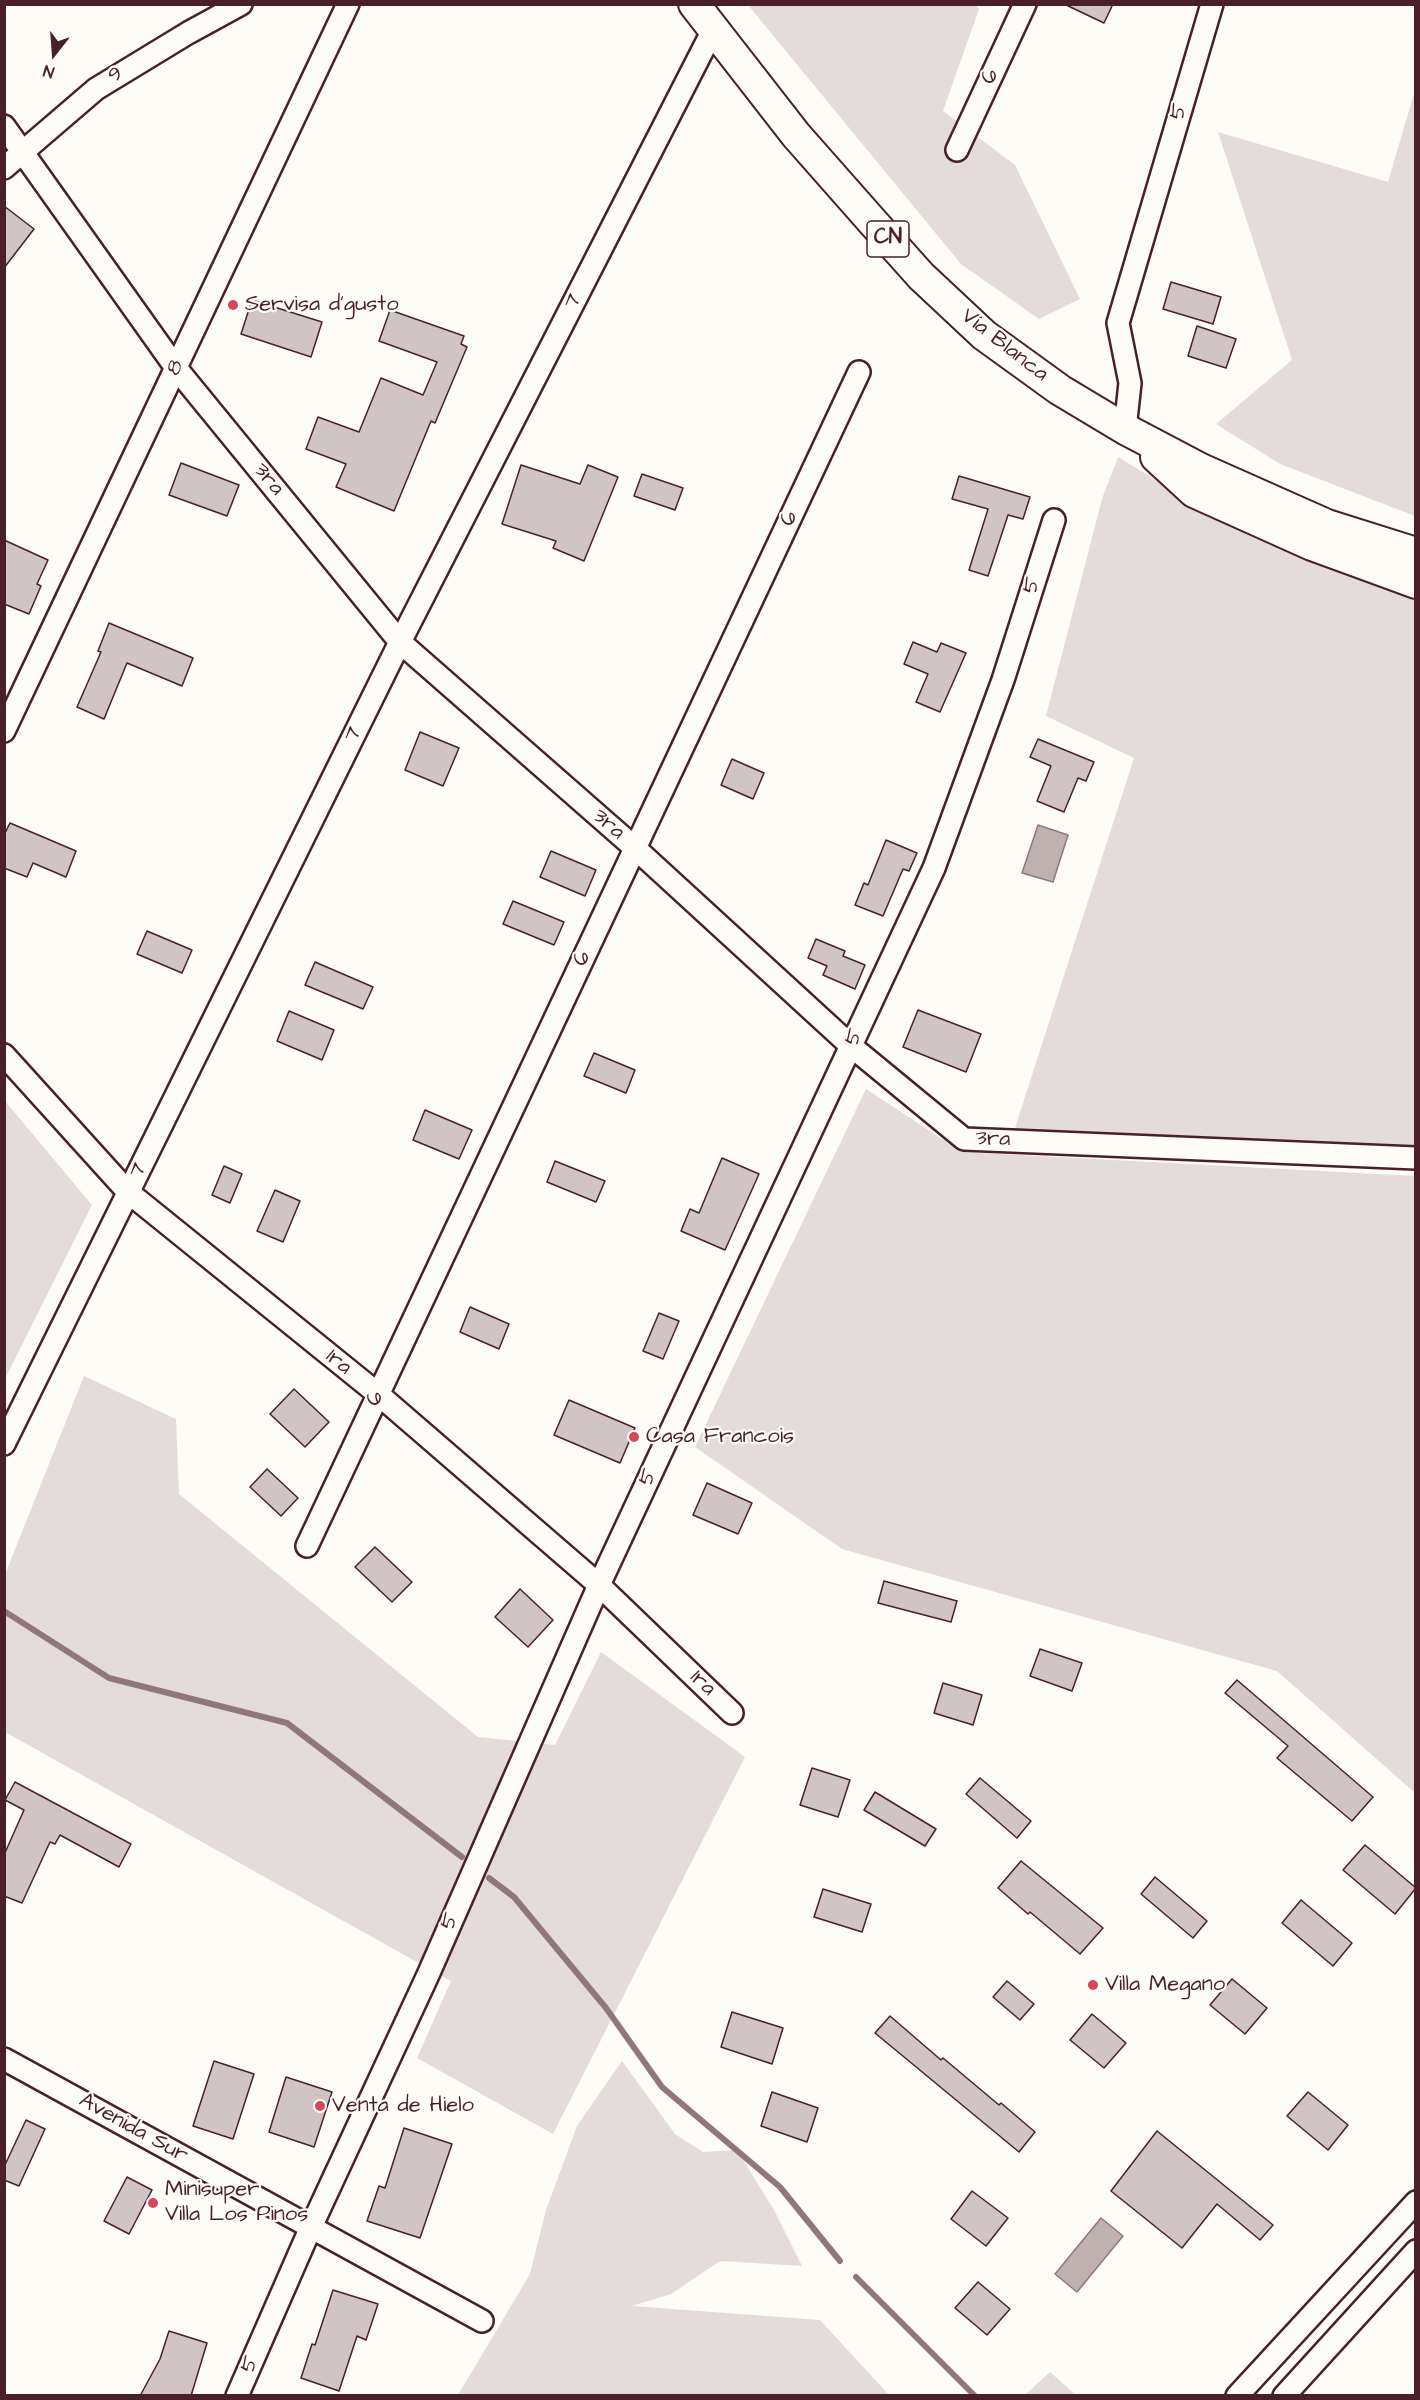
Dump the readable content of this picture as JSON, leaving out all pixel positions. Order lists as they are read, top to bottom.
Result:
{
  "streets": {
    "highway": ["CN", "Vía Blanca"],
    "street": [
      "9",
      "6",
      "5",
      "7",
      "8",
      "3ra",
      "1ra",
      "Avenida Sur"
    ]
  },
  "crossings": [
    ["9", "3ra"],
    ["6", "3ra"],
    ["6", "1ra"],
    ["5", "Vía Blanca"],
    ["5", "3ra"],
    ["5", "1ra"],
    ["5", "Avenida Sur"],
    ["7", "Vía Blanca"],
    ["7", "3ra"],
    ["7", "1ra"],
    ["8", "3ra"]
  ],
  "places": [
    "Servisa d'gusto",
    "Casa Francois",
    "Villa Megano",
    "Venta de Hielo",
    "Minisuper Villa Los Pinos"
  ],
  "north": "bottom"
}
